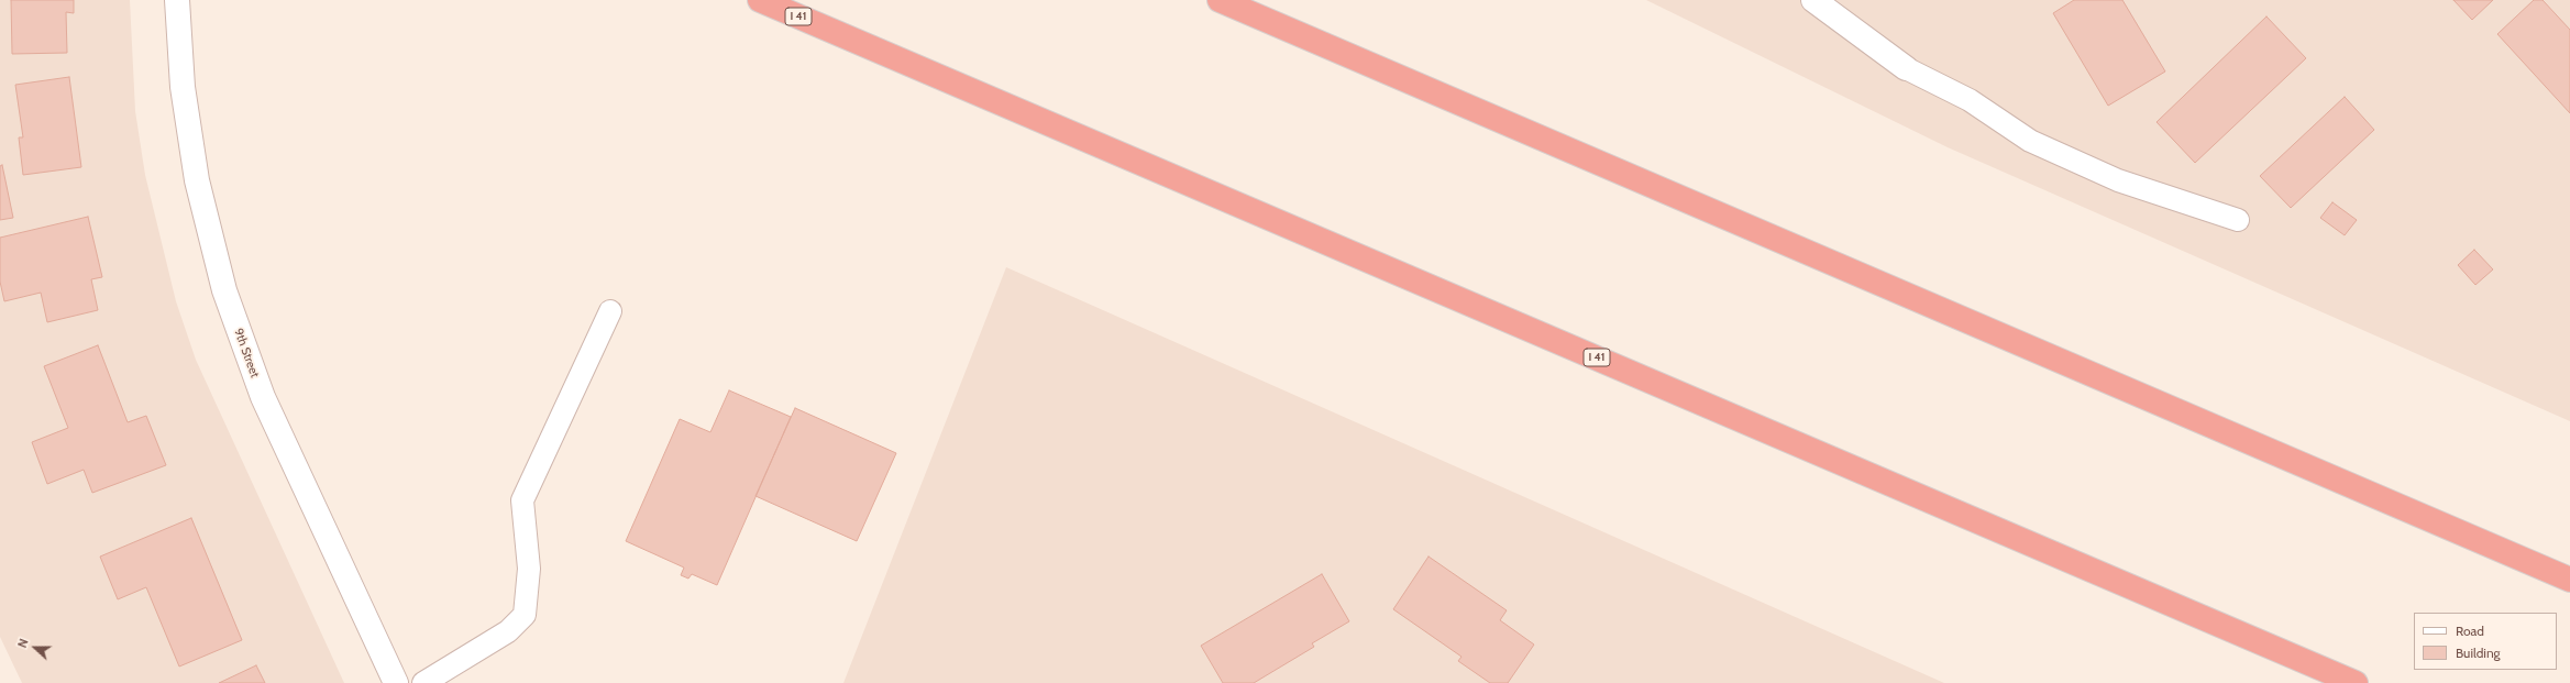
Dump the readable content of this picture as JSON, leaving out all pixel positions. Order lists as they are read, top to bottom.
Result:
{
  "streets": {
    "highway": ["I 41"],
    "street": ["9th Street"]
  },
  "legend": ["Road", "Building"],
  "north": "left"
}
